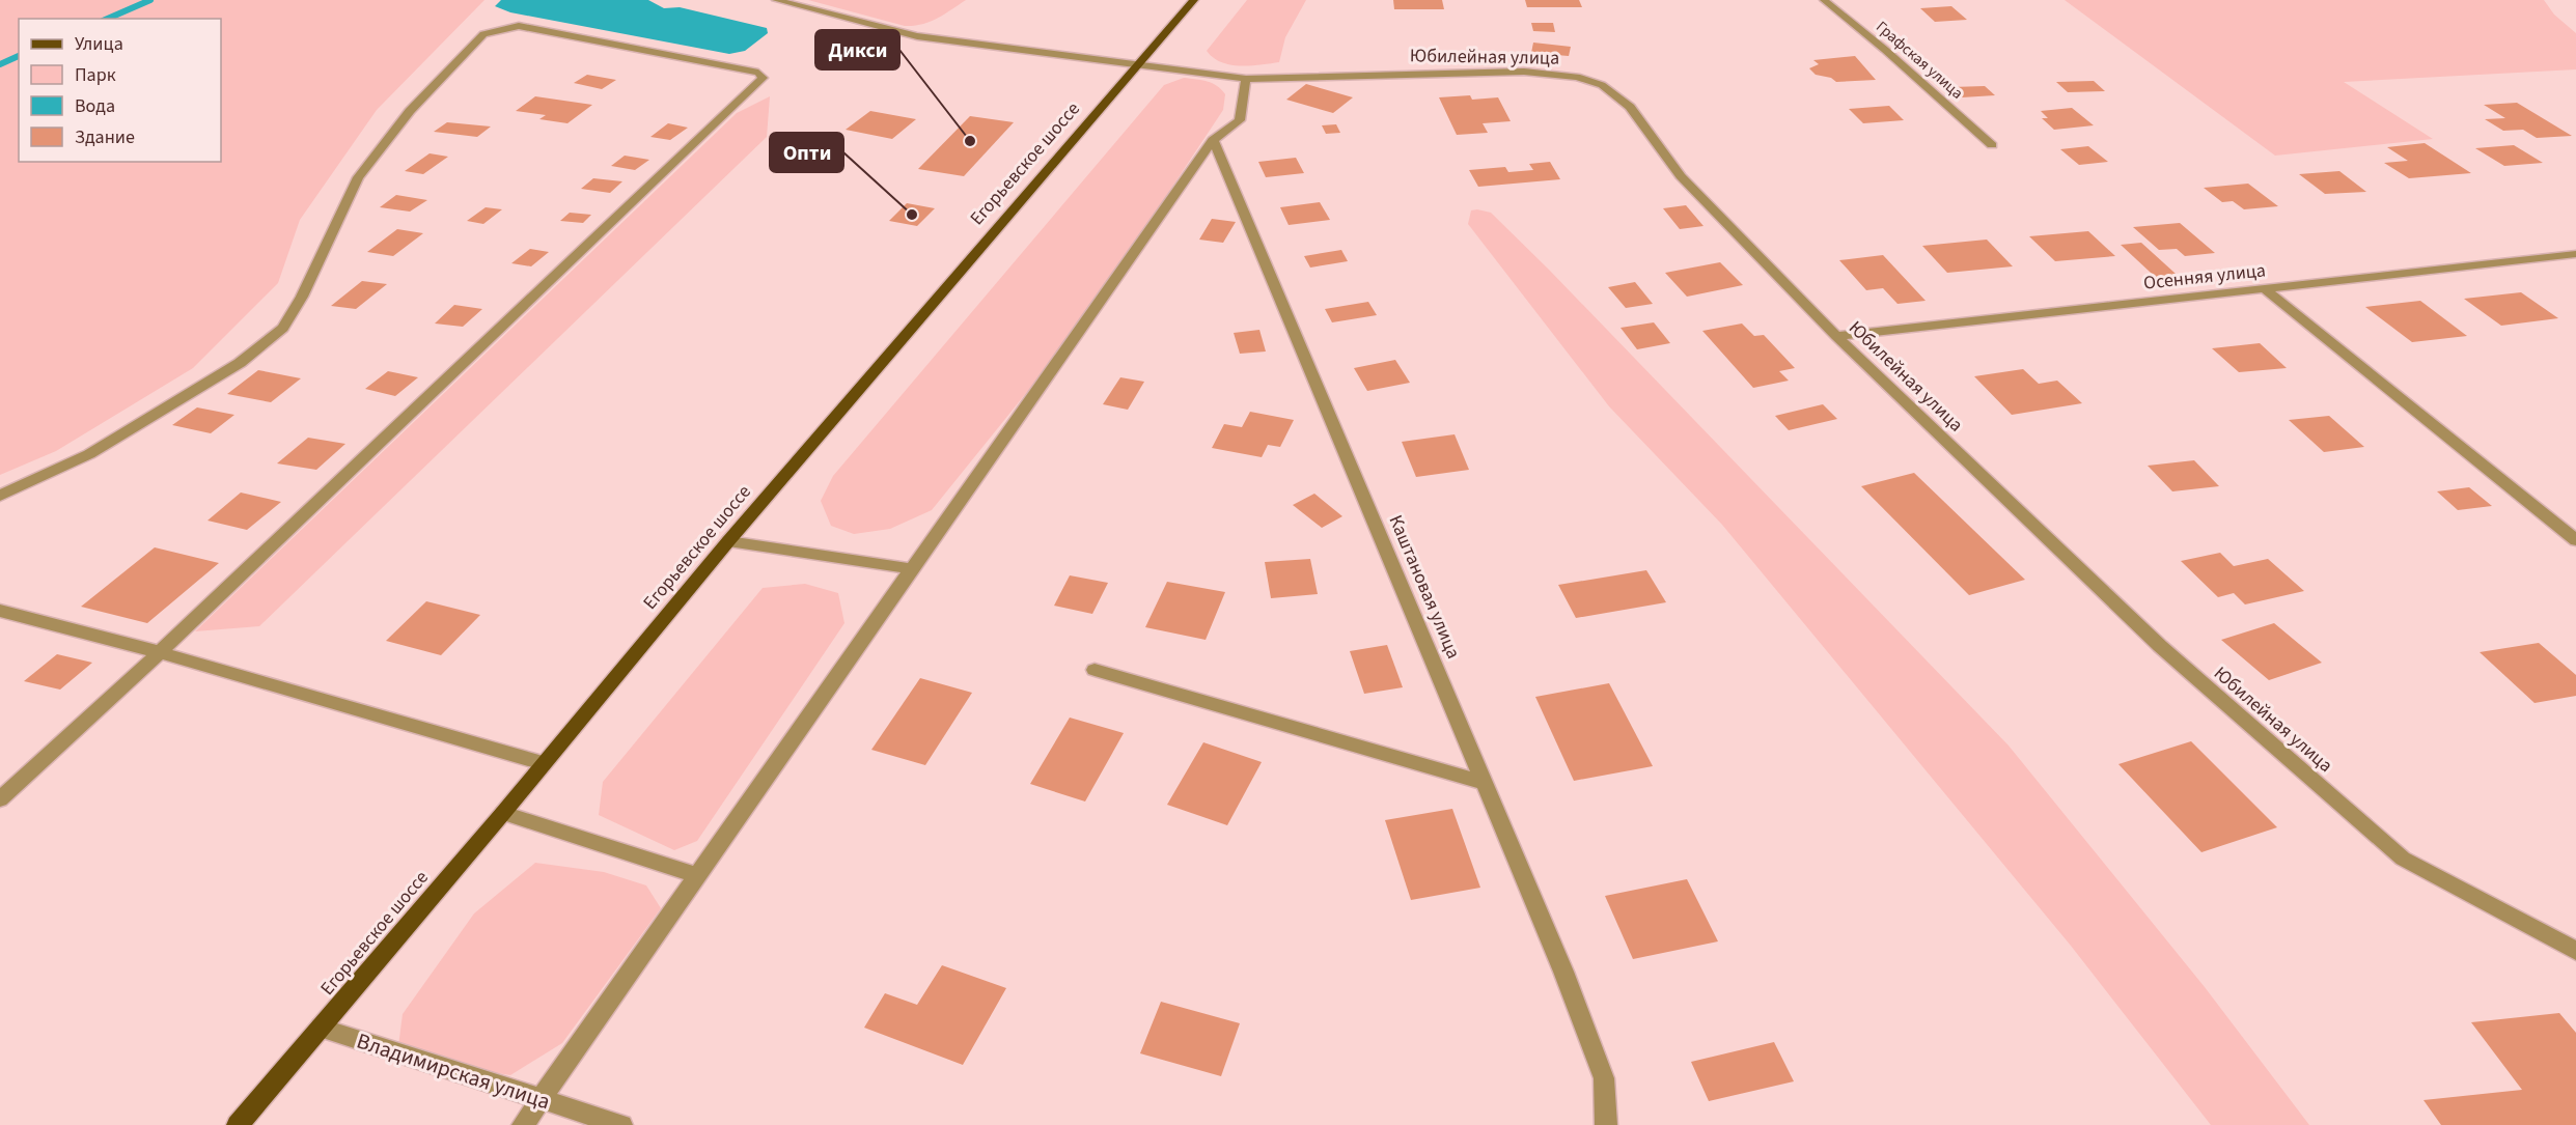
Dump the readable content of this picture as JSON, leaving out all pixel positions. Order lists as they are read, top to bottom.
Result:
{
  "streets": {
    "main road": ["Егорьевское шоссе"],
    "street": [
      "Юбилейная улица",
      "Графская улица",
      "Осенняя улица",
      "Каштановая улица",
      "Владимирская улица"
    ]
  },
  "crossings": [
    ["Юбилейная улица", "Егорьевское шоссе"],
    ["Юбилейная улица", "Осенняя улица"],
    ["Егорьевское шоссе", "Владимирская улица"]
  ],
  "places": ["Дикси", "Опти"],
  "legend": [
    "Улица",
    "Парк",
    "Вода",
    "Здание"
  ]
}
